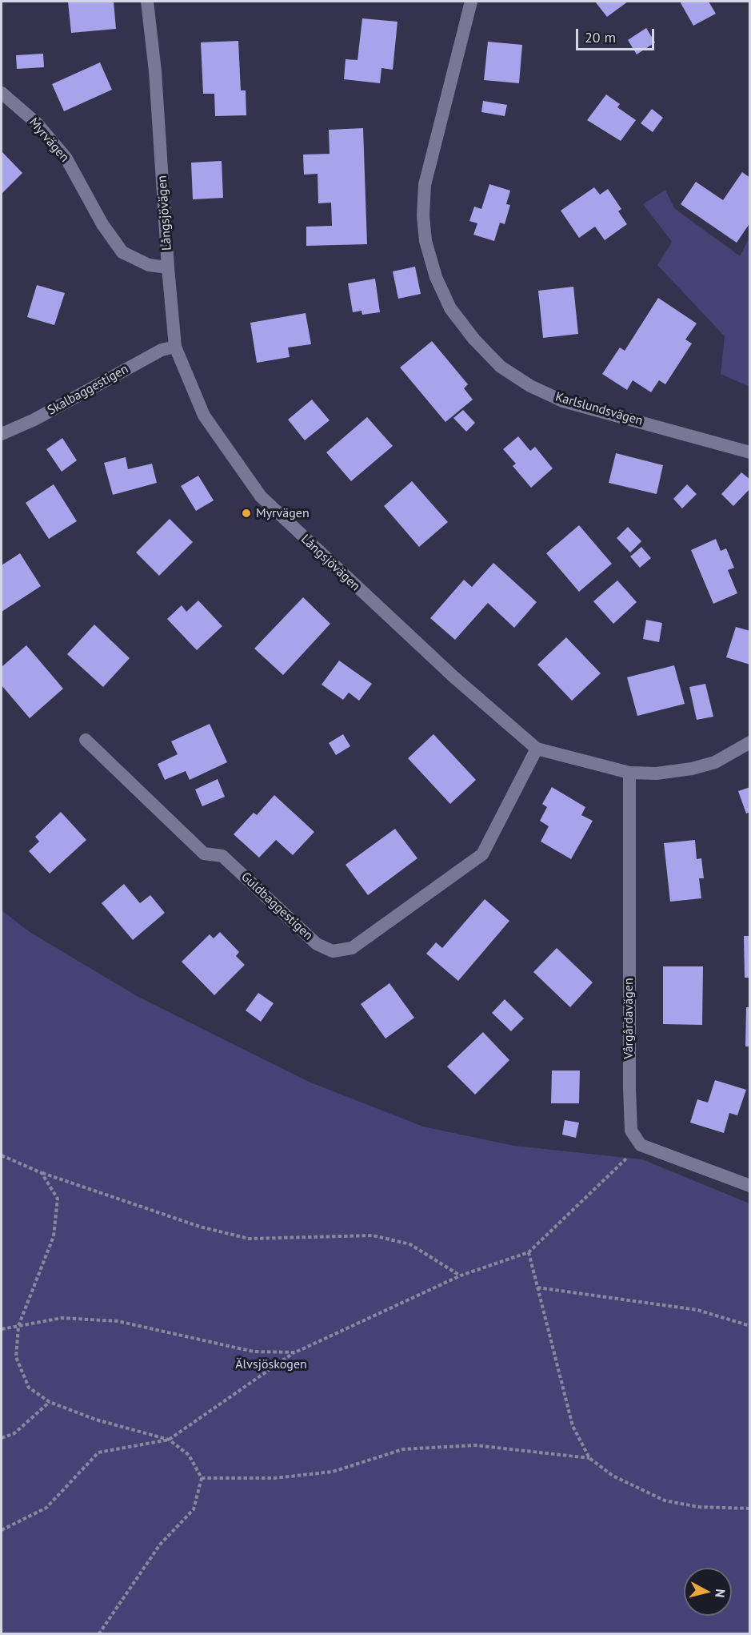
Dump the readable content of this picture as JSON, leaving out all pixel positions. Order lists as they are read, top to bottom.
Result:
{
  "streets": {
    "street": [
      "Myrvägen",
      "Långsjövägen",
      "Skalbaggestigen",
      "Karlslundsvägen",
      "Guldbaggestigen",
      "Vårgårdavägen"
    ]
  },
  "crossings": [
    ["Myrvägen", "Långsjövägen"],
    ["Långsjövägen", "Skalbaggestigen"],
    ["Långsjövägen", "Guldbaggestigen"],
    ["Långsjövägen", "Vårgårdavägen"]
  ],
  "parks": ["Älvsjöskogen"],
  "places": ["Myrvägen"],
  "scale_bar": "20 m",
  "north": "right"
}
